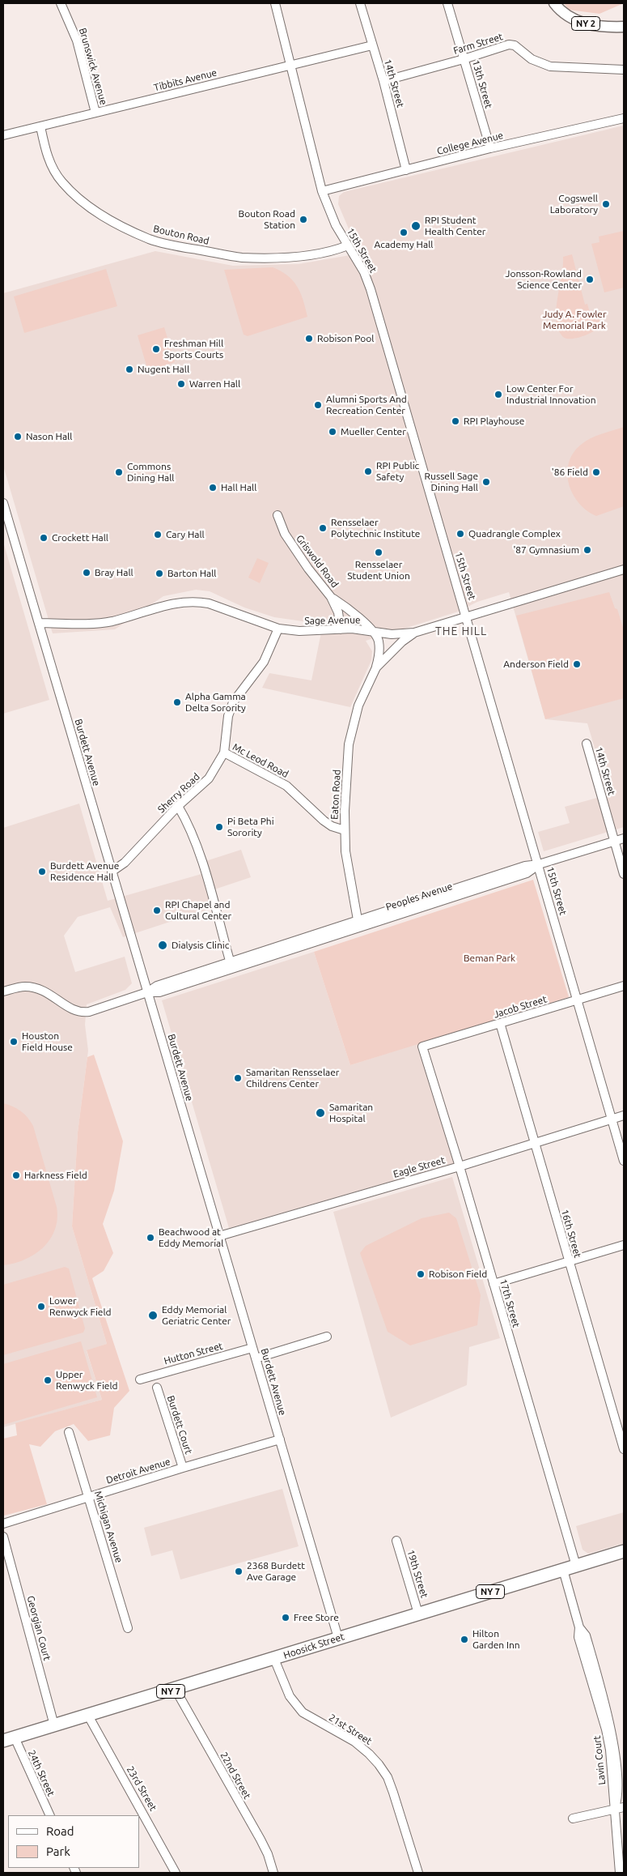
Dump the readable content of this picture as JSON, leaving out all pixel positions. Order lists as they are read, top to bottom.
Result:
{
  "streets": {
    "highway": ["NY 7", "Hoosick Street"],
    "main road": ["NY 2"],
    "street": [
      "Farm Street",
      "Brunswick Avenue",
      "Tibbits Avenue",
      "14th Street",
      "13th Street",
      "College Avenue",
      "Bouton Road",
      "15th Street",
      "Griswold Road",
      "Sage Avenue",
      "Burdett Avenue",
      "Mc Leod Road",
      "Sherry Road",
      "Eaton Road",
      "Peoples Avenue",
      "Jacob Street",
      "Eagle Street",
      "16th Street",
      "17th Street",
      "Hutton Street",
      "Burdett Court",
      "Detroit Avenue",
      "Michigan Avenue",
      "19th Street",
      "Georgian Court",
      "21st Street",
      "Lavin Court",
      "24th Street",
      "22nd Street",
      "23rd Street"
    ]
  },
  "crossings": [
    ["Farm Street", "14th Street"],
    ["Farm Street", "13th Street"],
    ["Brunswick Avenue", "Tibbits Avenue"],
    ["Tibbits Avenue", "14th Street"],
    ["Tibbits Avenue", "Bouton Road"],
    ["Tibbits Avenue", "15th Street"],
    ["14th Street", "College Avenue"],
    ["14th Street", "Peoples Avenue"],
    ["13th Street", "College Avenue"],
    ["College Avenue", "15th Street"],
    ["Bouton Road", "15th Street"],
    ["15th Street", "Sage Avenue"],
    ["15th Street", "Peoples Avenue"],
    ["15th Street", "Jacob Street"],
    ["15th Street", "Eagle Street"],
    ["Griswold Road", "Sage Avenue"],
    ["Griswold Road", "Eaton Road"],
    ["Sage Avenue", "Burdett Avenue"],
    ["Sage Avenue", "Sherry Road"],
    ["Sage Avenue", "Eaton Road"],
    ["Burdett Avenue", "Sherry Road"],
    ["Burdett Avenue", "Peoples Avenue"],
    ["Burdett Avenue", "Eagle Street"],
    ["Burdett Avenue", "Hutton Street"],
    ["Burdett Avenue", "Detroit Avenue"],
    ["Burdett Avenue", "Hoosick Street"],
    ["Mc Leod Road", "Sherry Road"],
    ["Mc Leod Road", "Eaton Road"],
    ["Eaton Road", "Peoples Avenue"],
    ["Jacob Street", "16th Street"],
    ["Jacob Street", "17th Street"],
    ["Eagle Street", "16th Street"],
    ["Eagle Street", "17th Street"],
    ["17th Street", "Hoosick Street"],
    ["Burdett Court", "Detroit Avenue"],
    ["Detroit Avenue", "Michigan Avenue"],
    ["19th Street", "Hoosick Street"],
    ["Georgian Court", "Hoosick Street"],
    ["Hoosick Street", "21st Street"],
    ["Hoosick Street", "Lavin Court"],
    ["Hoosick Street", "24th Street"],
    ["Hoosick Street", "22nd Street"],
    ["Hoosick Street", "23rd Street"]
  ],
  "districts": ["THE HILL"],
  "parks": ["Judy A. Fowler Memorial Park", "Beman Park"],
  "places": [
    "Cogswell Laboratory",
    "Bouton Road Station",
    "RPI Student Health Center",
    "Academy Hall",
    "Jonsson-Rowland Science Center",
    "Robison Pool",
    "Freshman Hill Sports Courts",
    "Nugent Hall",
    "Warren Hall",
    "Low Center For Industrial Innovation",
    "Alumni Sports And Recreation Center",
    "RPI Playhouse",
    "Mueller Center",
    "Nason Hall",
    "RPI Public Safety",
    "Commons Dining Hall",
    "'86 Field",
    "Russell Sage Dining Hall",
    "Hall Hall",
    "Rensselaer Polytechnic Institute",
    "Quadrangle Complex",
    "Cary Hall",
    "Crockett Hall",
    "'87 Gymnasium",
    "Rensselaer Student Union",
    "Bray Hall",
    "Barton Hall",
    "Anderson Field",
    "Alpha Gamma Delta Sorority",
    "Pi Beta Phi Sorority",
    "Burdett Avenue Residence Hall",
    "RPI Chapel and Cultural Center",
    "Dialysis Clinic",
    "Houston Field House",
    "Samaritan Rensselaer Childrens Center",
    "Samaritan Hospital",
    "Harkness Field",
    "Beachwood at Eddy Memorial",
    "Robison Field",
    "Lower Renwyck Field",
    "Eddy Memorial Geriatric Center",
    "Upper Renwyck Field",
    "2368 Burdett Ave Garage",
    "Free Store",
    "Hilton Garden Inn"
  ],
  "legend": ["Road", "Park"]
}
